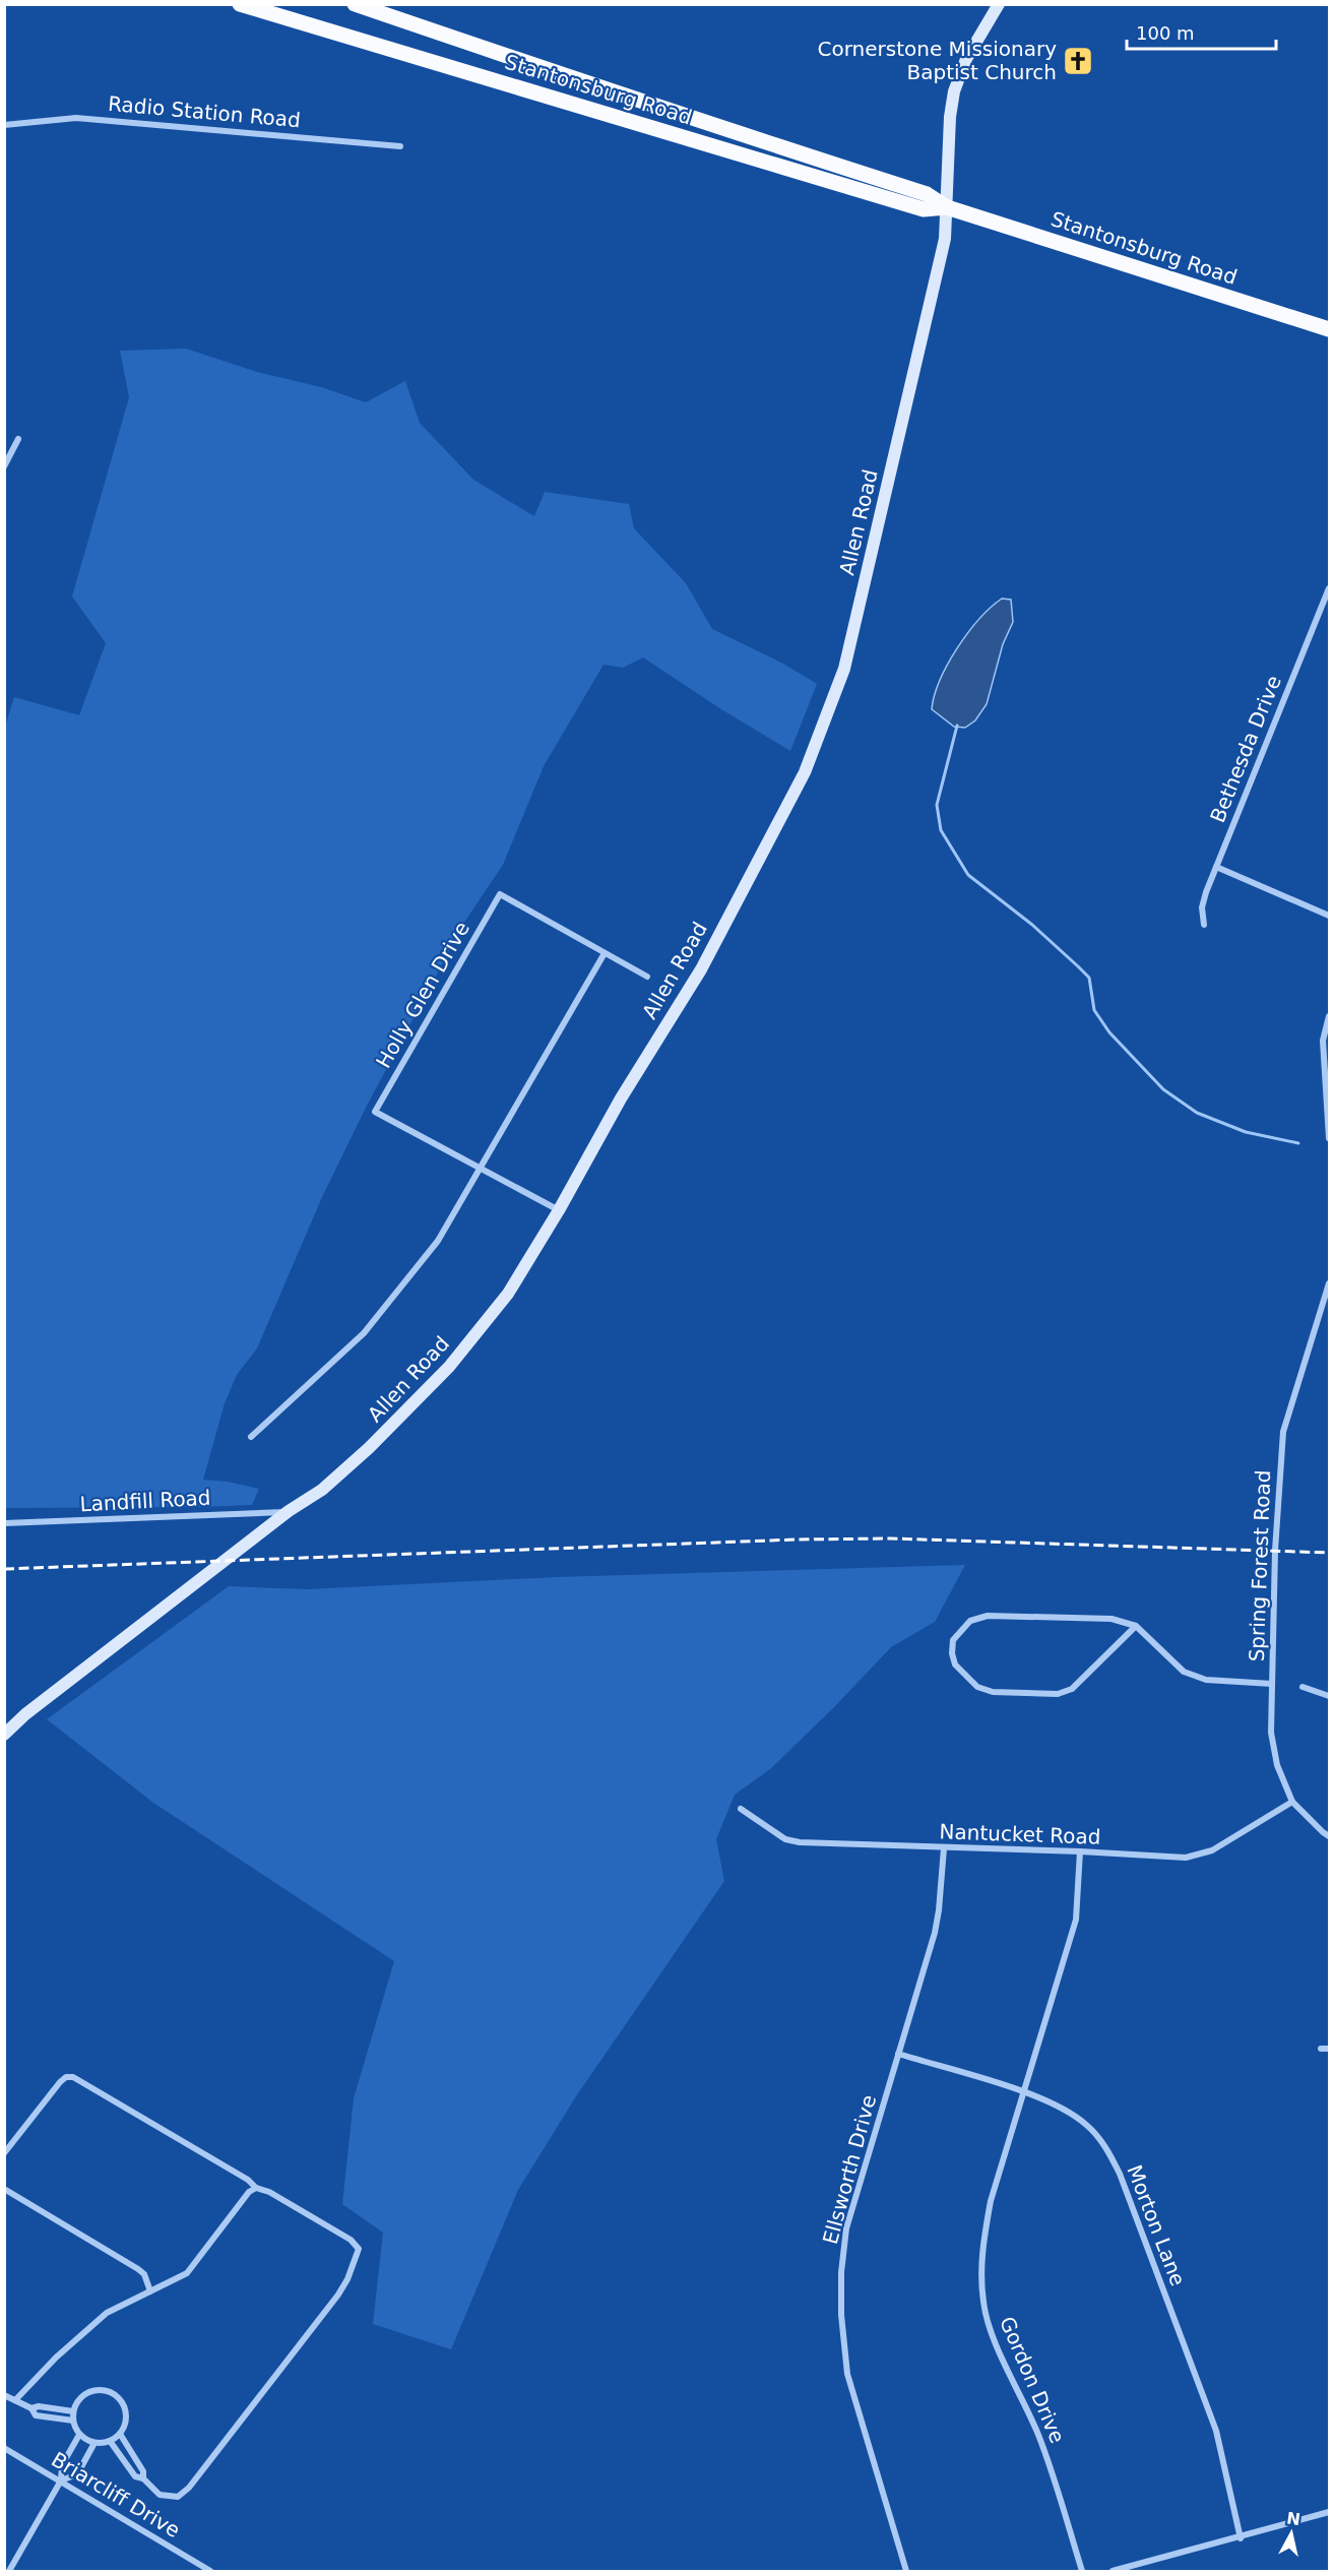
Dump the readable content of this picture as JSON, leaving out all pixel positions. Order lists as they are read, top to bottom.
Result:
{
  "streets": {
    "main road": ["Stantonsburg Road", "Allen Road"],
    "street": [
      "Radio Station Road",
      "Bethesda Drive",
      "Holly Glen Drive",
      "Landfill Road",
      "Spring Forest Road",
      "Nantucket Road",
      "Ellsworth Drive",
      "Morton Lane",
      "Gordon Drive",
      "Briarcliff Drive"
    ]
  },
  "crossings": [
    ["Stantonsburg Road", "Allen Road"],
    ["Allen Road", "Holly Glen Drive"],
    ["Allen Road", "Landfill Road"],
    ["Spring Forest Road", "Nantucket Road"],
    ["Nantucket Road", "Ellsworth Drive"],
    ["Nantucket Road", "Gordon Drive"],
    ["Ellsworth Drive", "Morton Lane"],
    ["Morton Lane", "Gordon Drive"]
  ],
  "places": {
    "church": ["Cornerstone Missionary Baptist Church"]
  },
  "scale_bar": "100 m",
  "north": "top"
}
